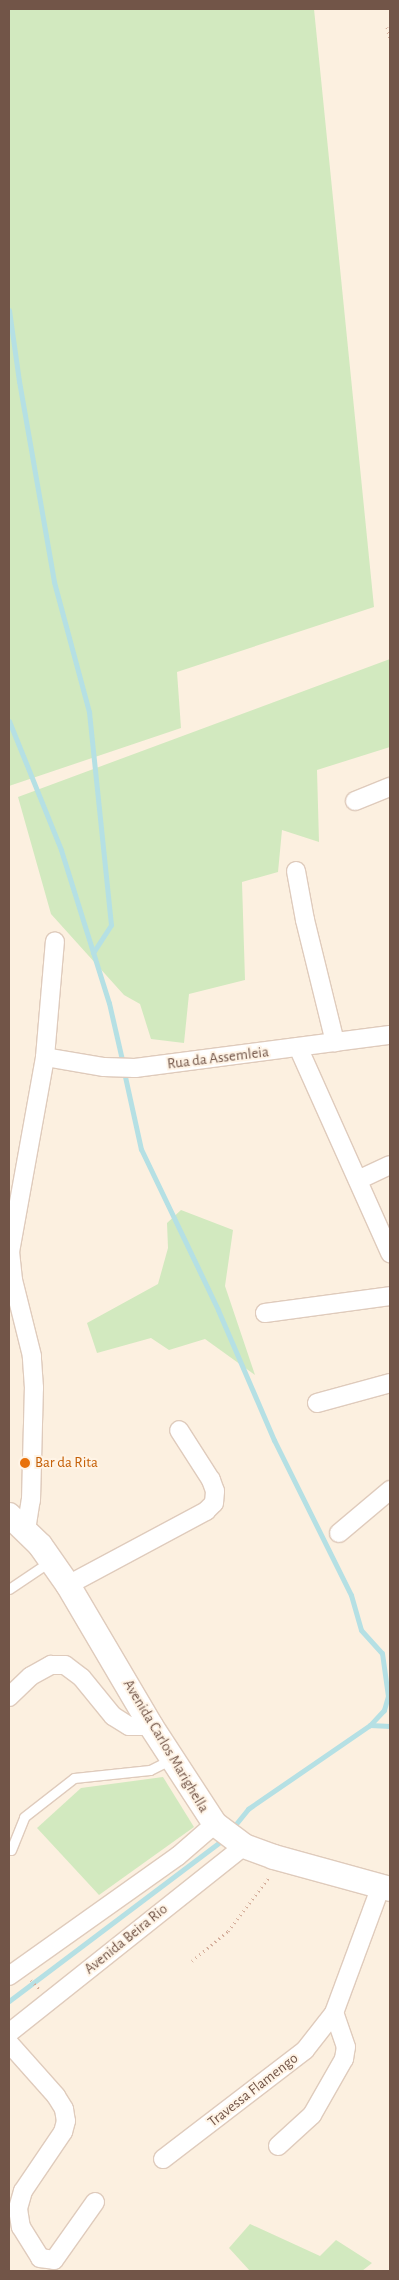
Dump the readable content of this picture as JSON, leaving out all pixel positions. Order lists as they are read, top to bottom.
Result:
{
  "streets": {
    "street": [
      "Rua da Assemleia",
      "Avenida Carlos Marighella",
      "Avenida Beira Rio",
      "Travessa Flamengo"
    ]
  },
  "crossings": [
    ["Avenida Carlos Marighella", "Avenida Beira Rio"]
  ],
  "places": ["Bar da Rita"]
}
